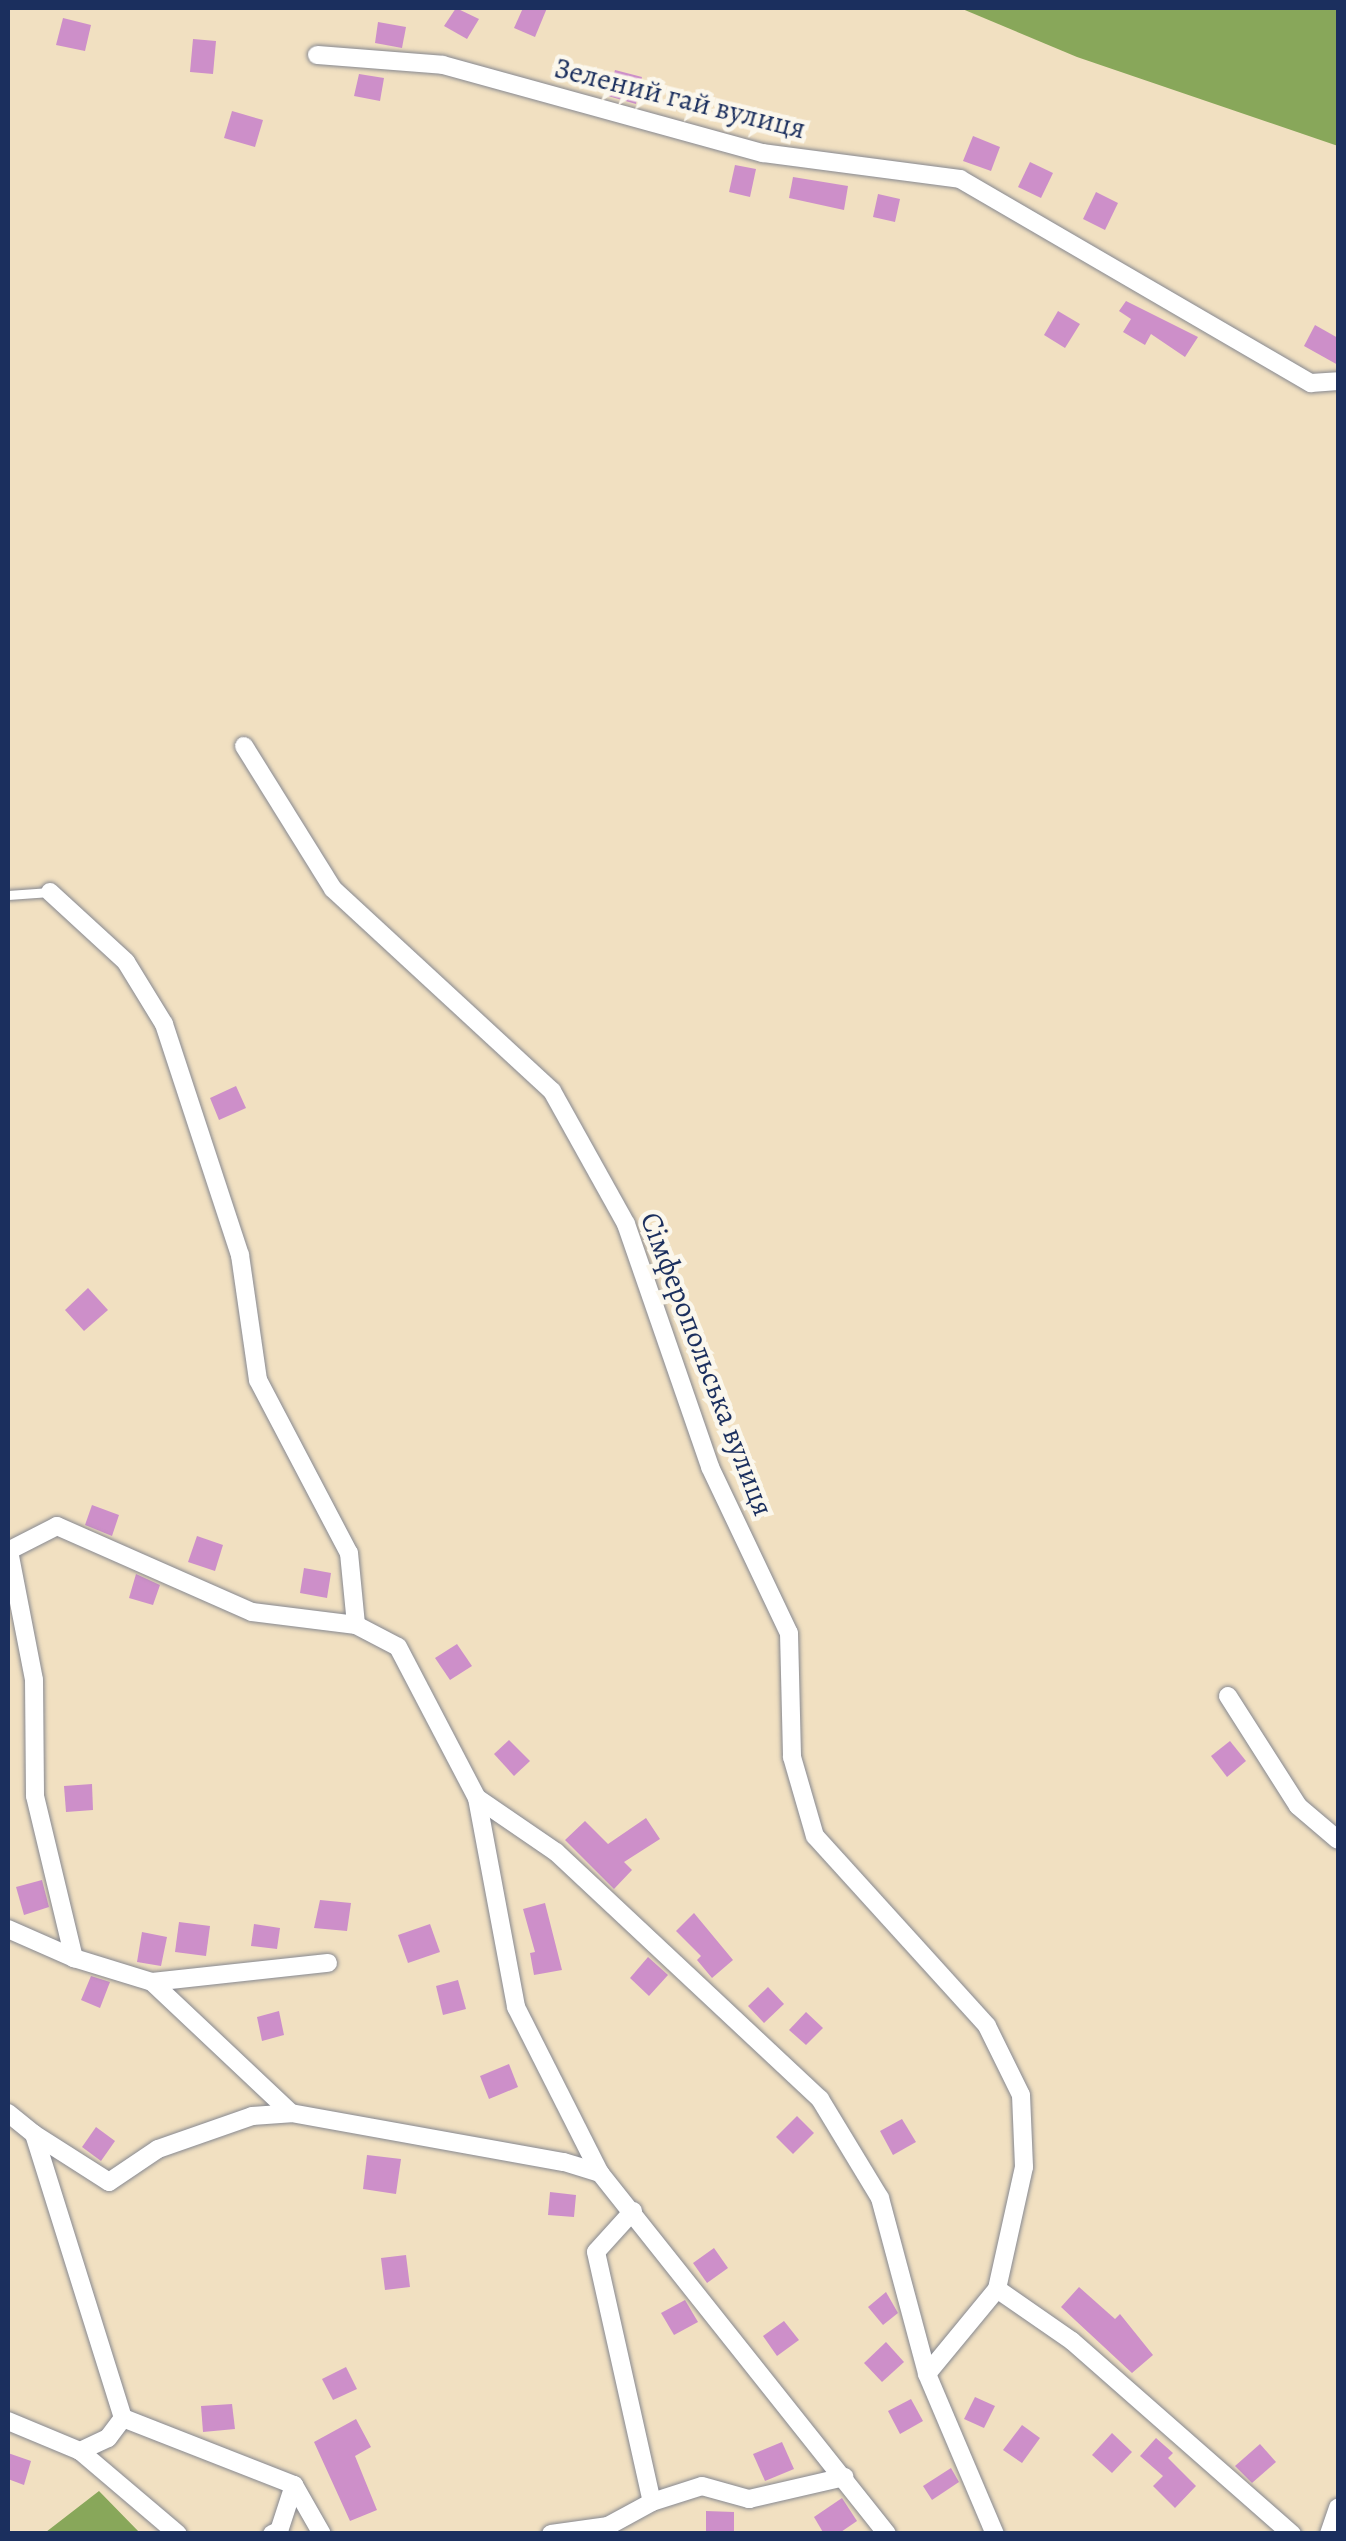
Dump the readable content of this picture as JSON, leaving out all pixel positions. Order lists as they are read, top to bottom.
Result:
{
  "streets": {
    "street": ["Зелений гай вулиця", "Сімферопольська вулиця"]
  }
}
